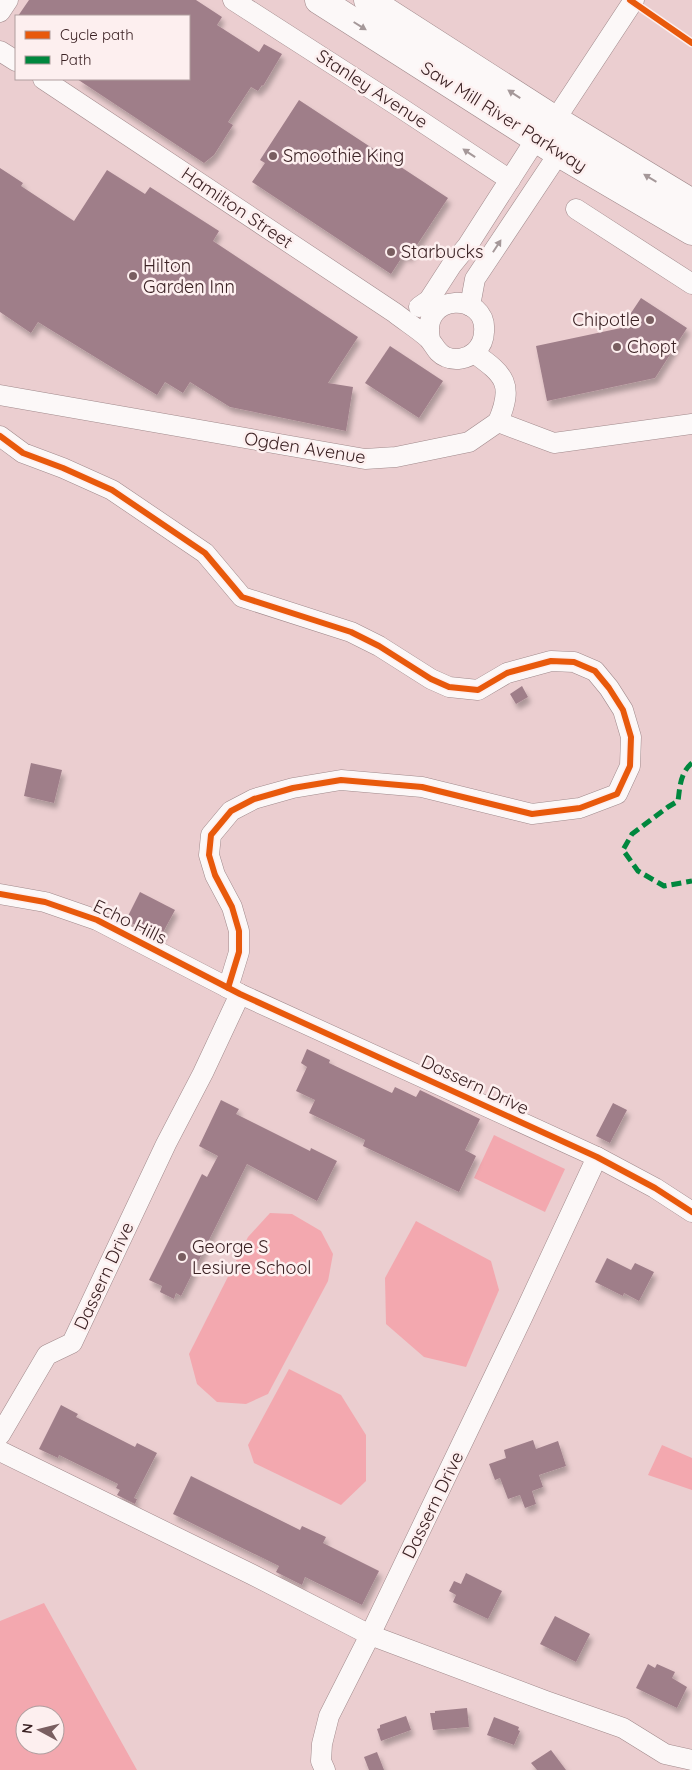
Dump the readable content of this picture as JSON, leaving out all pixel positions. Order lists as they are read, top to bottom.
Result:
{
  "streets": {
    "highway": ["Saw Mill River Parkway"],
    "street": [
      "Stanley Avenue",
      "Hamilton Street",
      "Ogden Avenue",
      "Echo Hills",
      "Dassern Drive"
    ]
  },
  "crossings": [
    ["Echo Hills", "Dassern Drive"]
  ],
  "one_way": ["Stanley Avenue"],
  "places": [
    "Smoothie King",
    "Starbucks",
    "Hilton Garden Inn",
    "Chipotle",
    "Chopt",
    "George S Lesiure School"
  ],
  "legend": ["Cycle path", "Path"],
  "north": "left"
}
